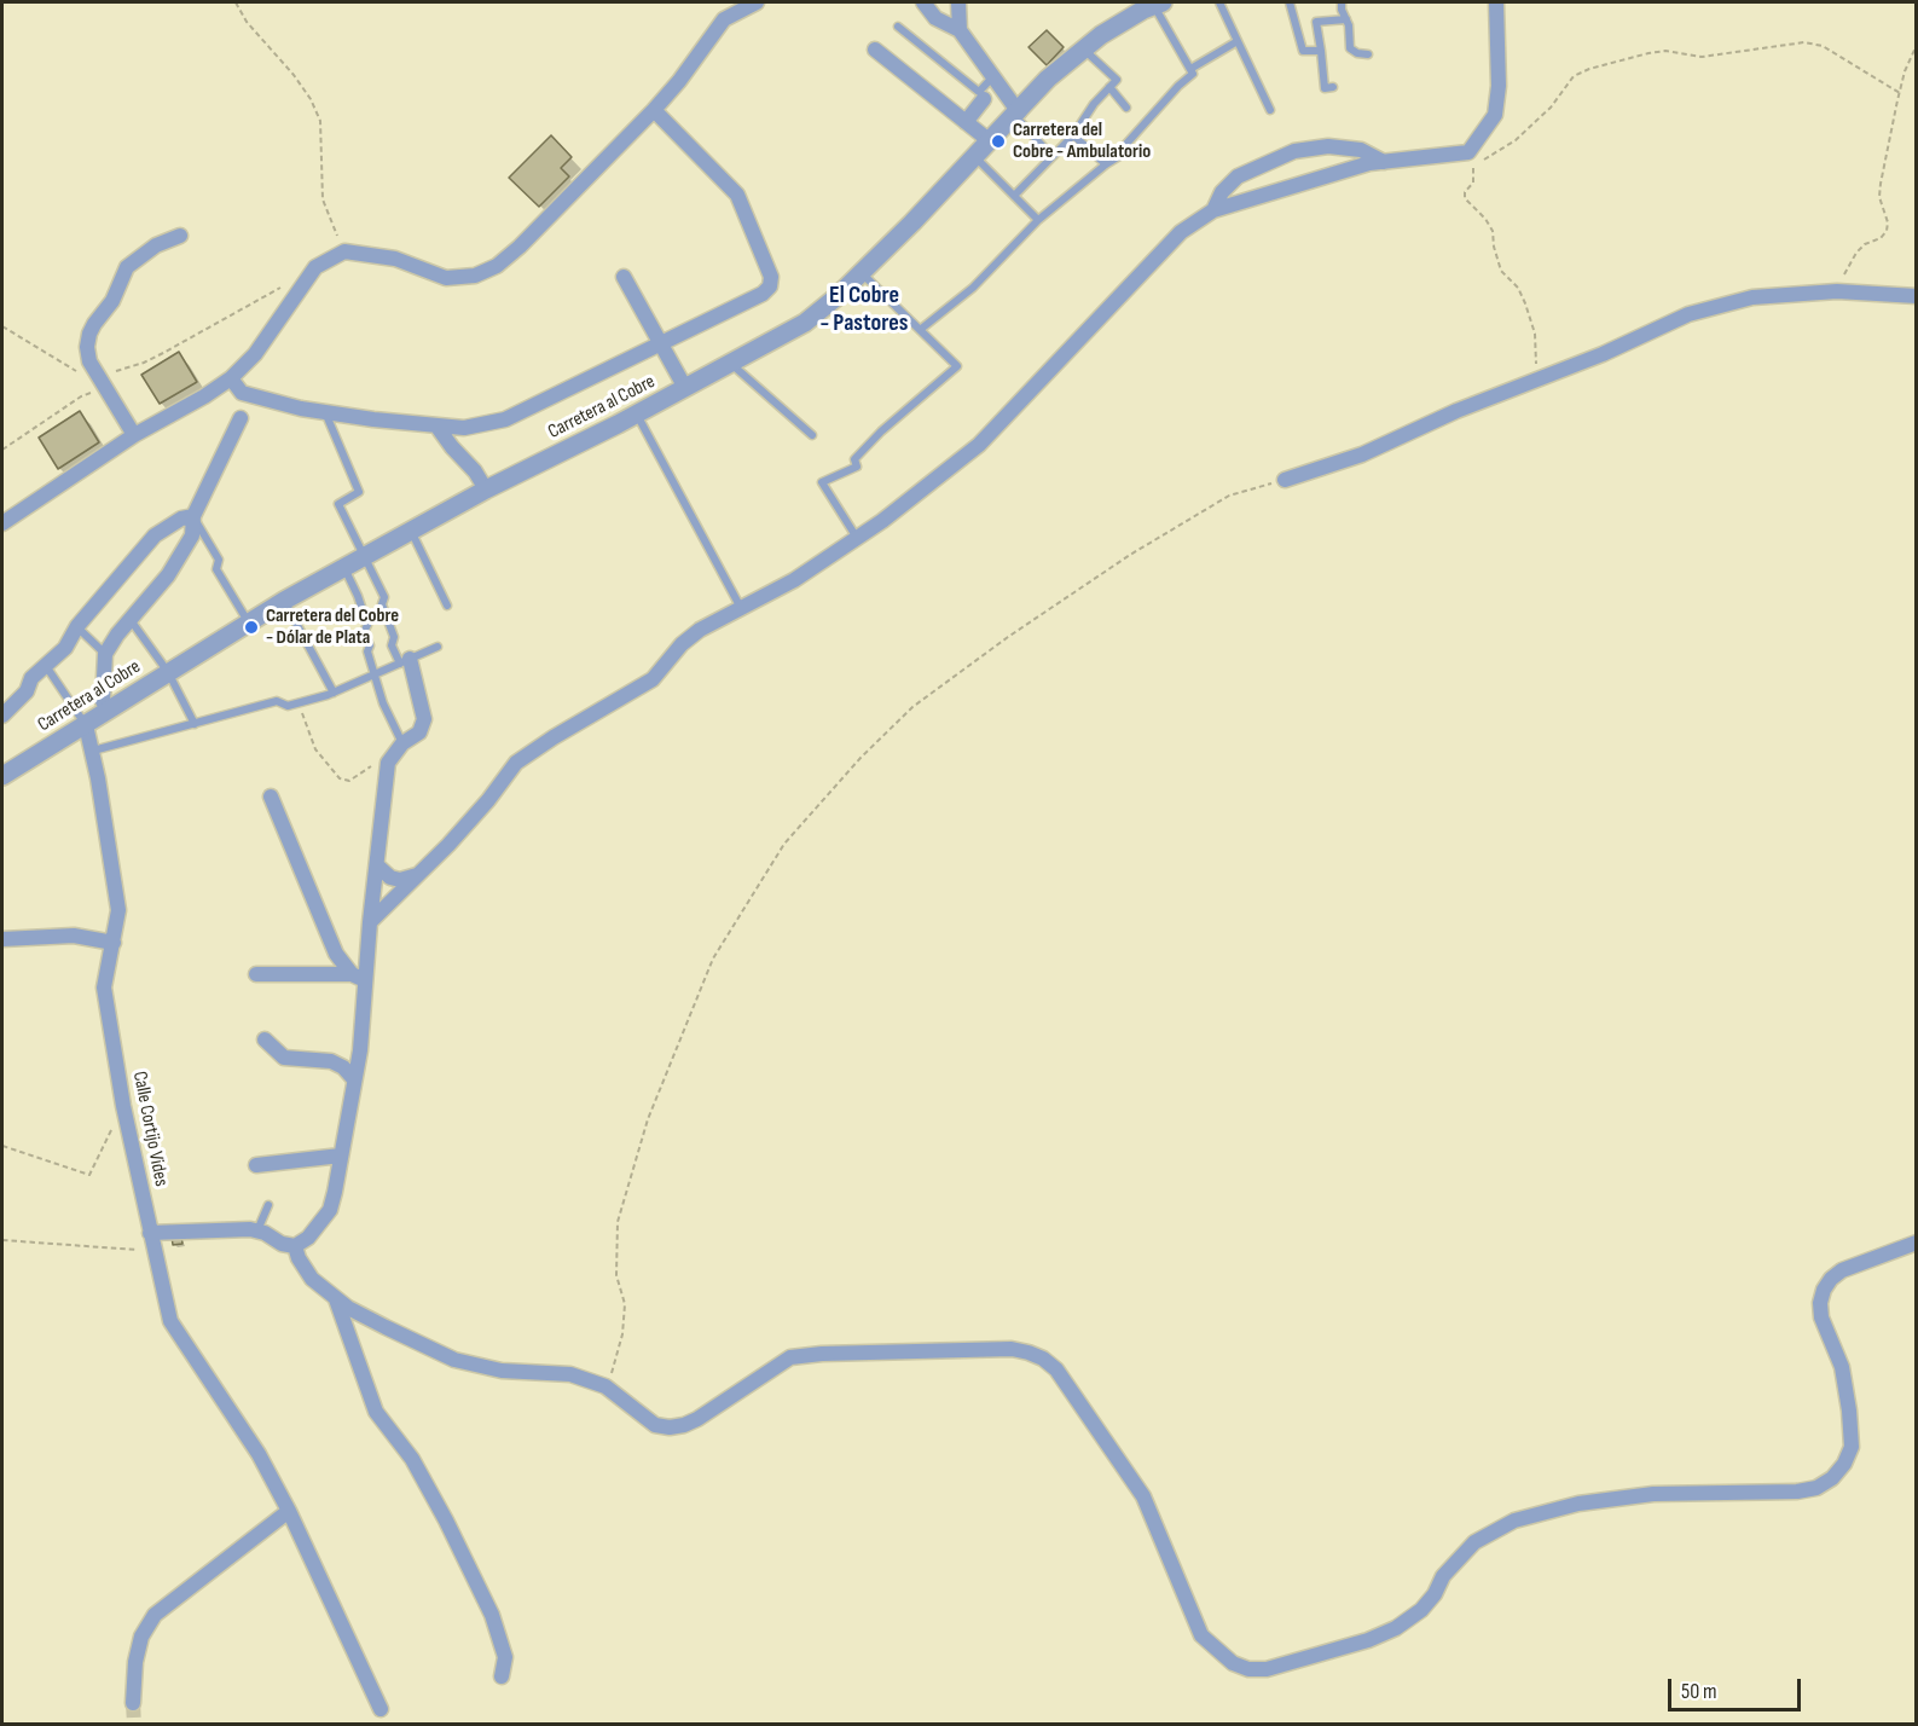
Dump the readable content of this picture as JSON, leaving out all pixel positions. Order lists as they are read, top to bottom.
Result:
{
  "streets": {
    "street": ["Carretera al Cobre", "Calle Cortijo Vides"]
  },
  "crossings": [
    ["Carretera al Cobre", "Calle Cortijo Vides"]
  ],
  "districts": ["El Cobre - Pastores"],
  "places": ["Carretera del Cobre - Ambulatorio", "Carretera del Cobre - Dólar de Plata"],
  "scale_bar": "50 m"
}
